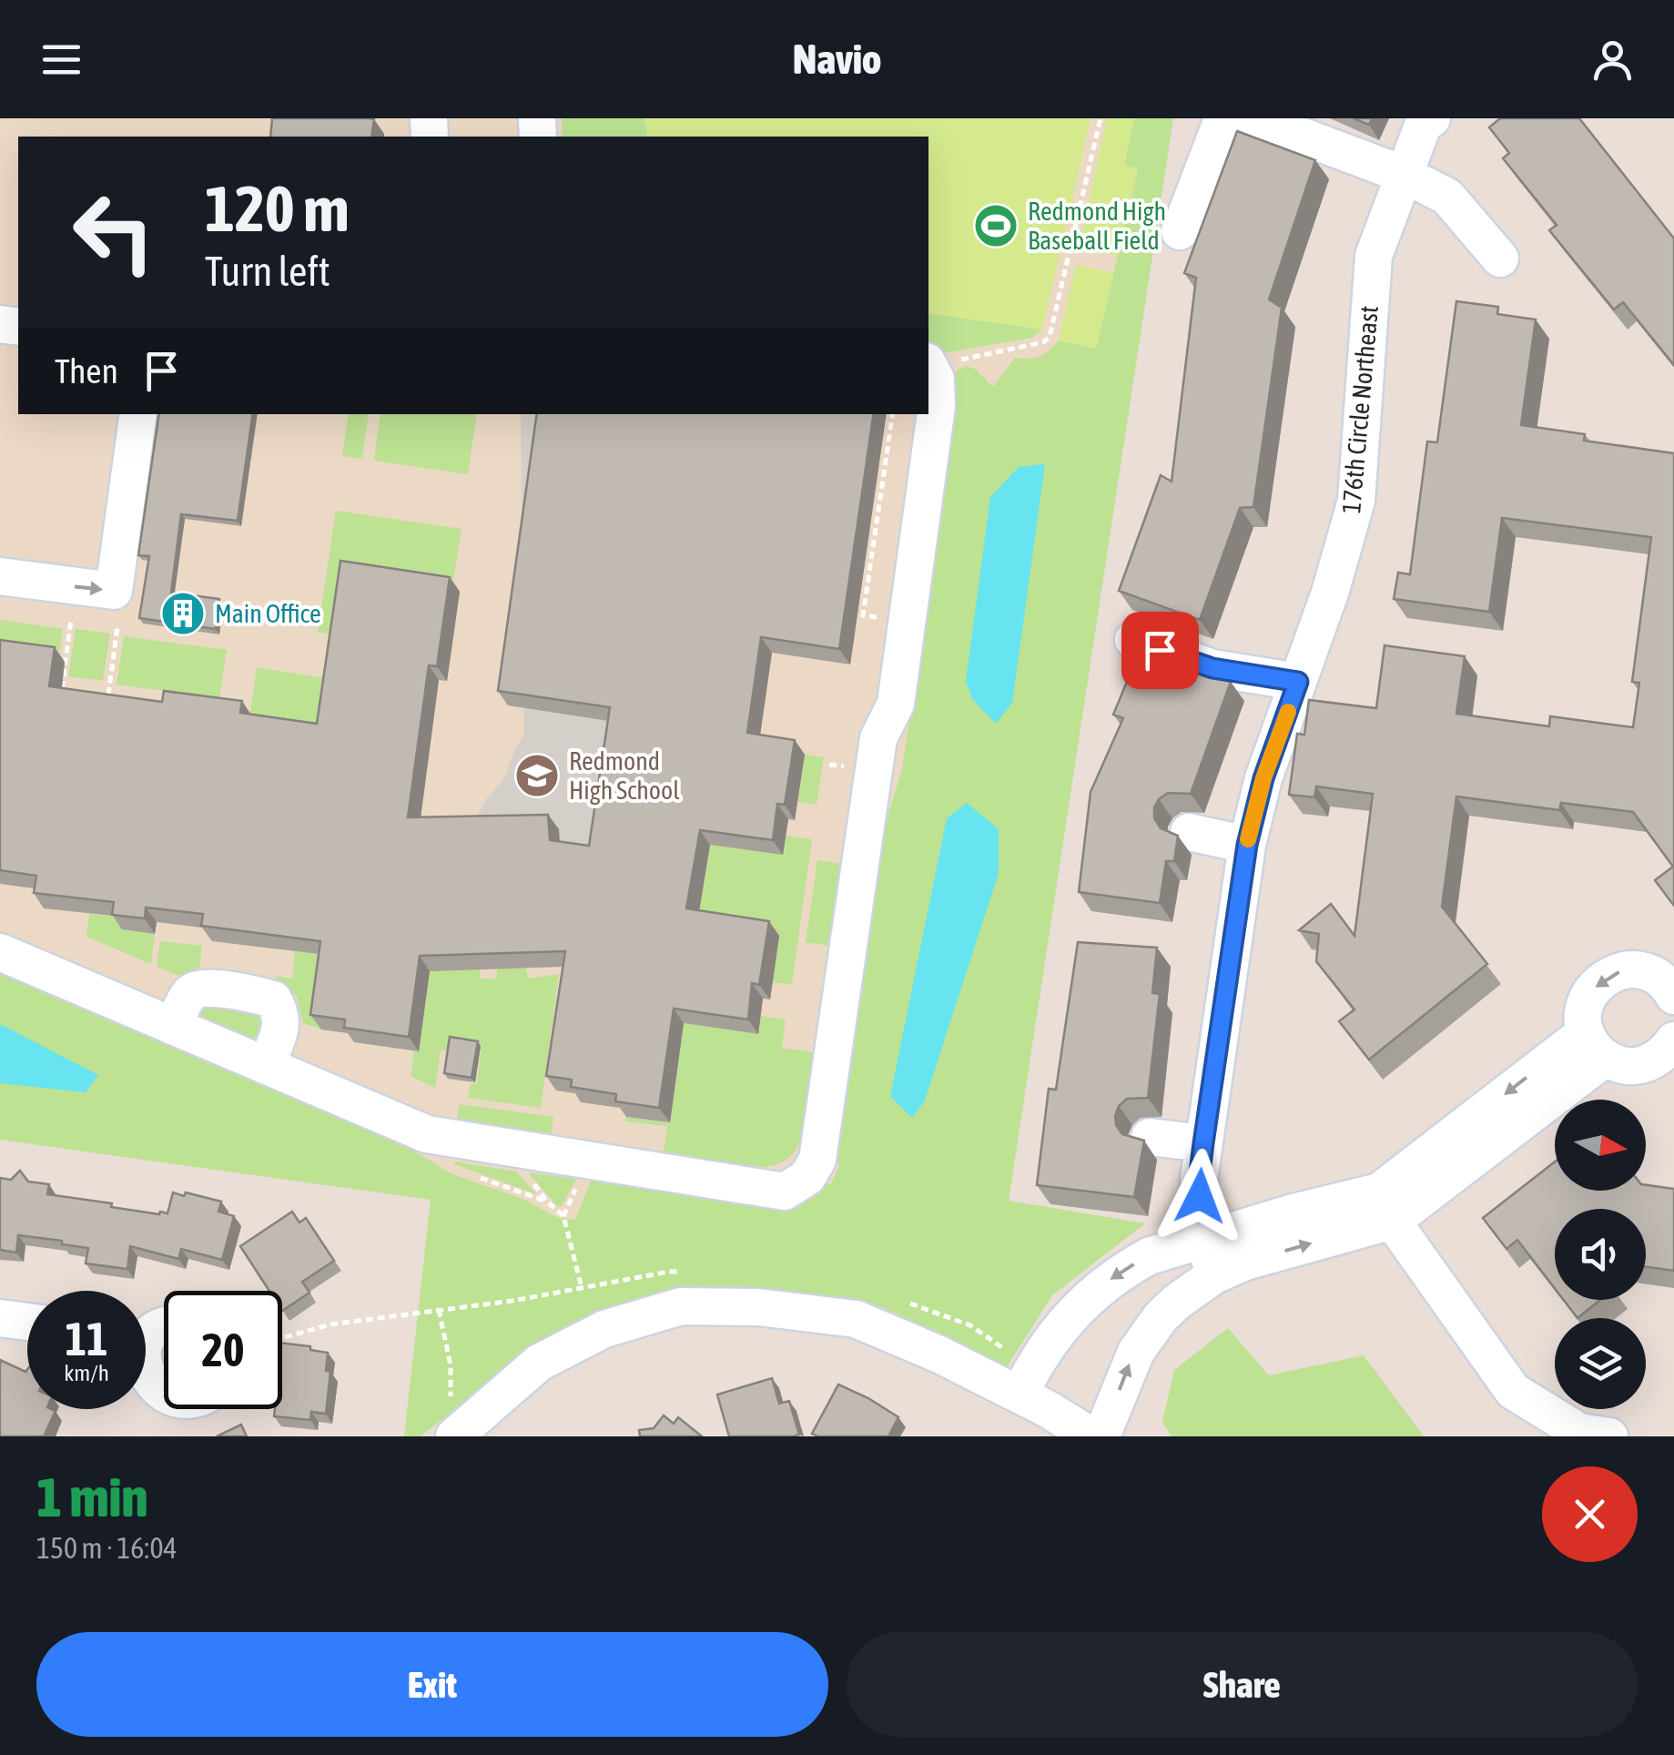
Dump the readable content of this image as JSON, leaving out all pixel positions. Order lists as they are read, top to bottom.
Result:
{
  "streets": {
    "street": ["176th Circle Northeast"]
  },
  "places": {
    "sports": ["Redmond High Baseball Field"],
    "building": ["Main Office"],
    "school or university": ["Redmond High School"]
  },
  "north": "right",
  "page": {
    "header": "Navio",
    "turn": ["120 m", "Turn left"],
    "then": "Then",
    "speed": "11 km/h",
    "limit": "20",
    "heading": ["1 min", "150 m · 16:04"],
    "buttons": ["Exit", "Share"]
  }
}
